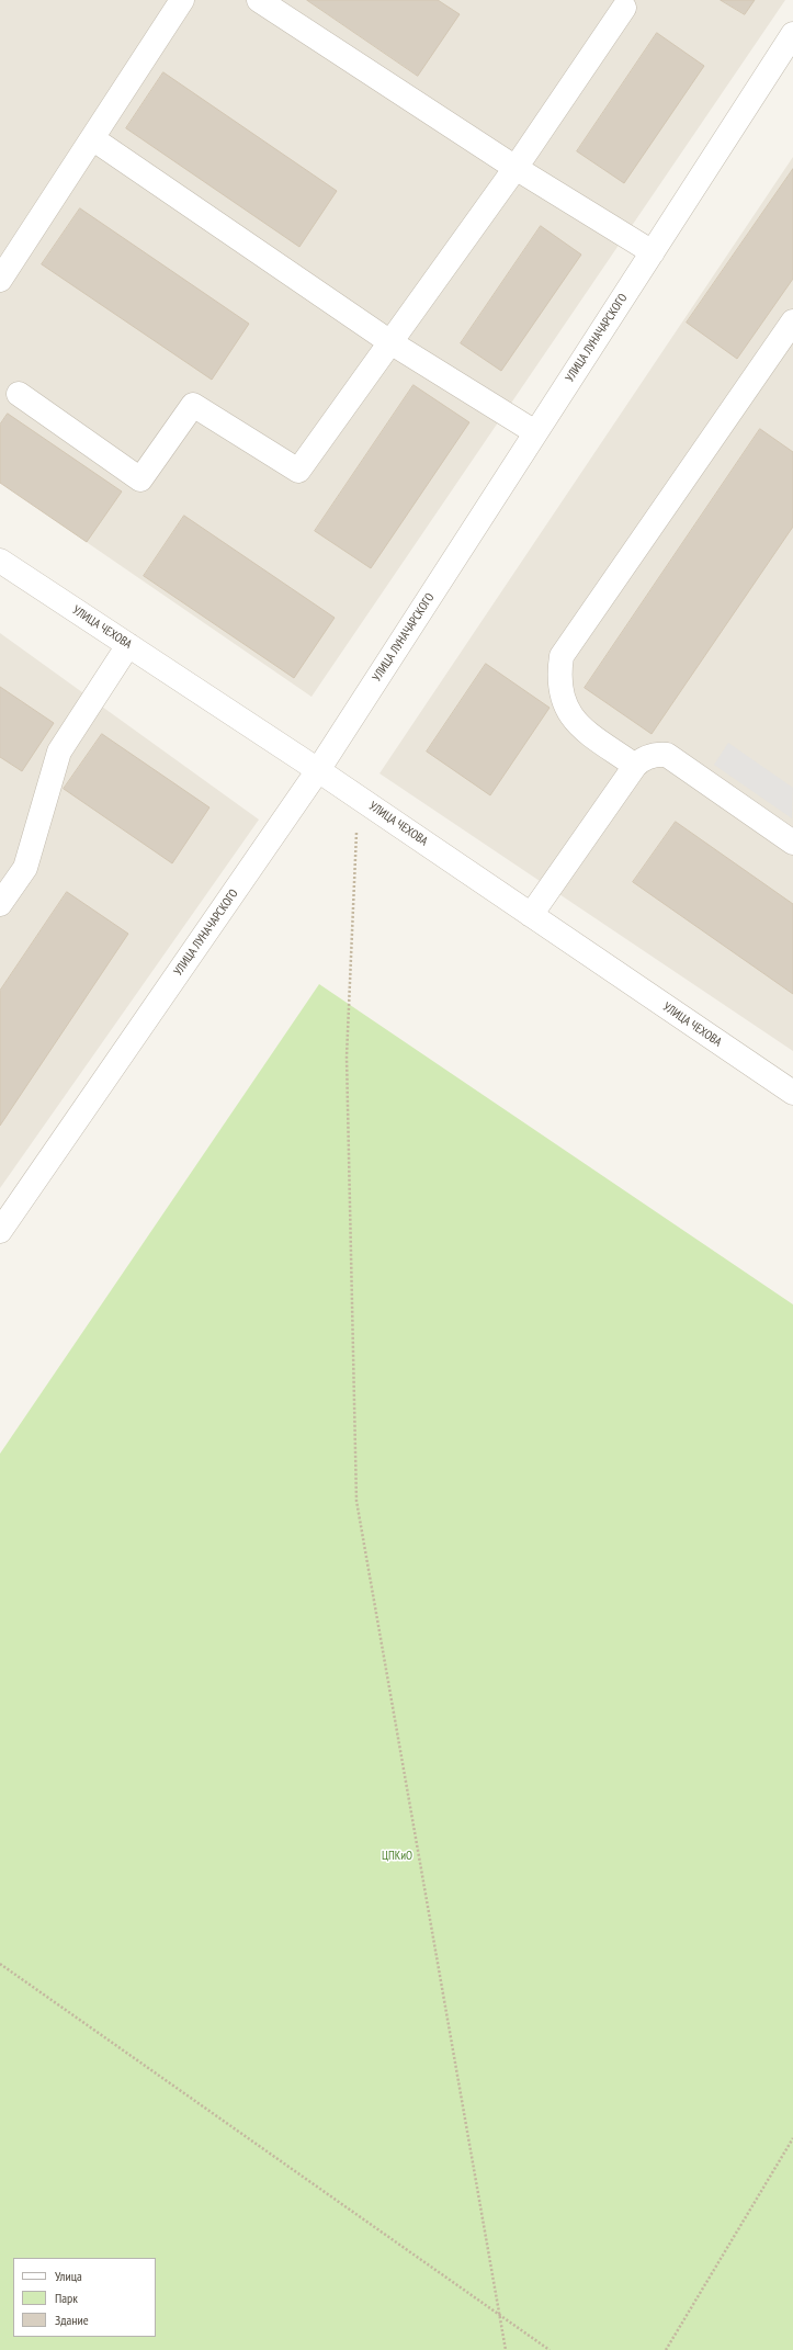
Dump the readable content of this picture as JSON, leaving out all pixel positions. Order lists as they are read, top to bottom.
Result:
{
  "streets": {
    "street": ["УЛИЦА ЛУНАЧАРСКОГО", "УЛИЦА ЧЕХОВА"]
  },
  "crossings": [
    ["УЛИЦА ЛУНАЧАРСКОГО", "УЛИЦА ЧЕХОВА"]
  ],
  "parks": ["ЦПКиО"],
  "legend": ["Улица", "Парк", "Здание"]
}
